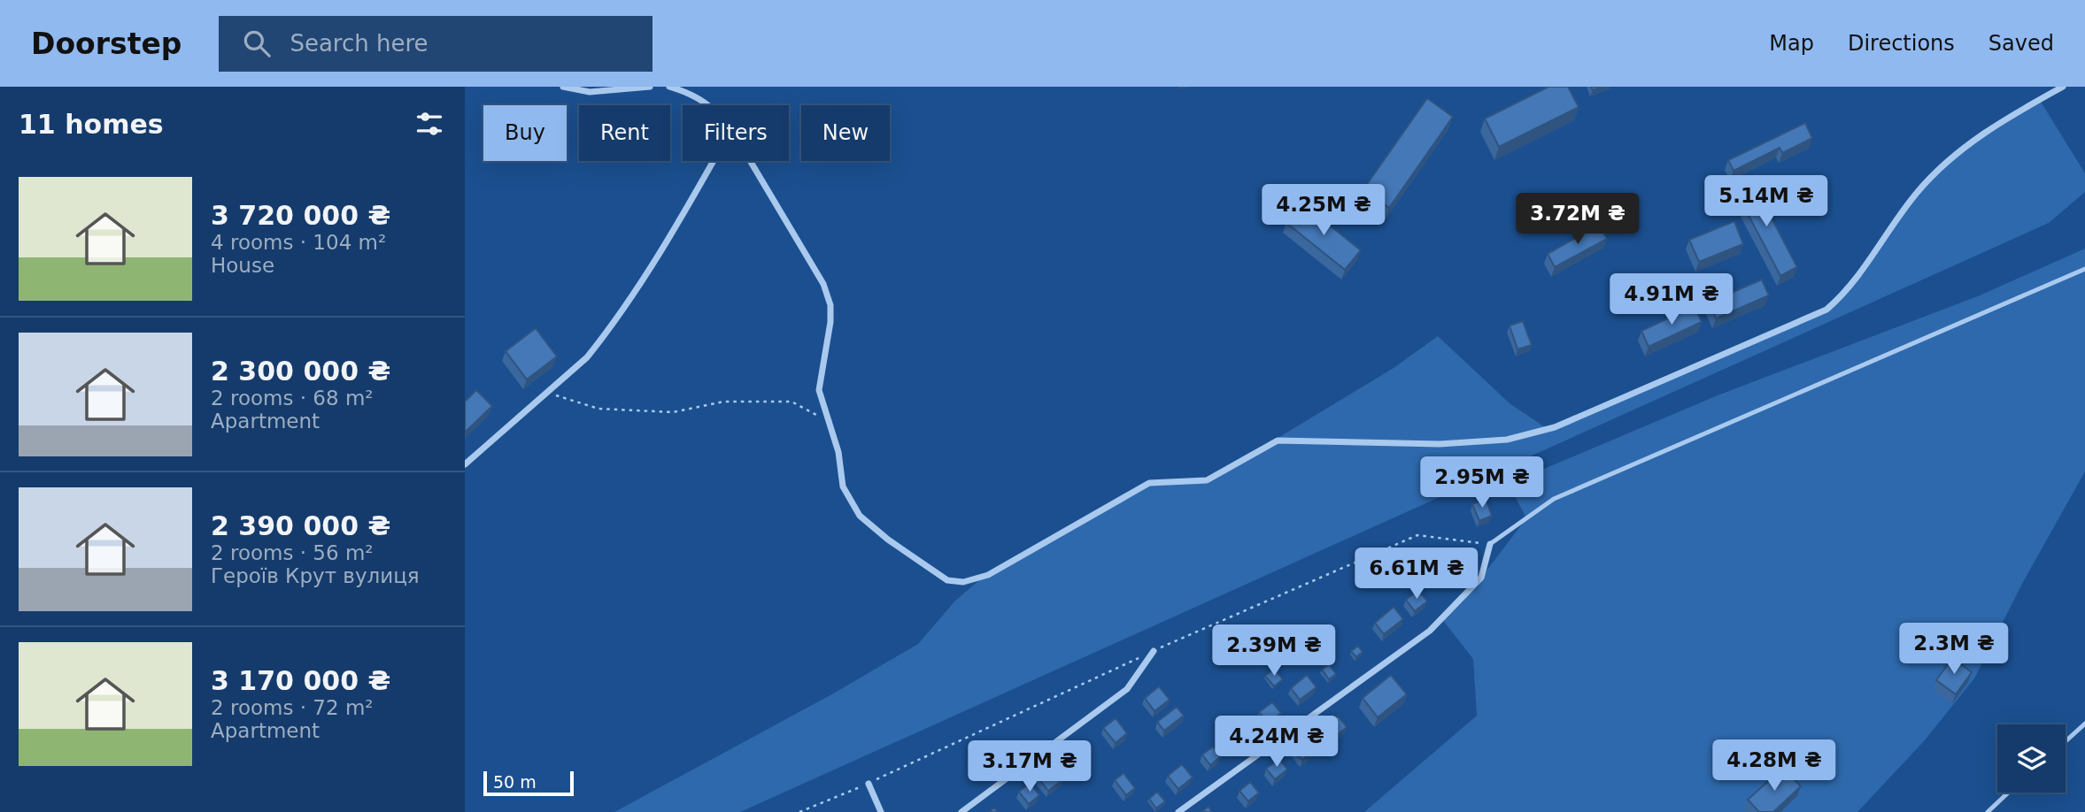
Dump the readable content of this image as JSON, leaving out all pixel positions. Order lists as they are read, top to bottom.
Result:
{
  "scale_bar": "50 m",
  "page": {
    "header": "Doorstep",
    "search": "Search here",
    "nav": ["Map", "Directions", "Saved"],
    "heading": "11 homes",
    "chip": [
      "Buy",
      "Rent",
      "Filters",
      "New"
    ],
    "list": [
      {
        "name": "3 720 000 ₴",
        "note": "4 rooms · 104 m² · House"
      },
      {
        "name": "2 300 000 ₴",
        "note": "2 rooms · 68 m² · Apartment"
      },
      {
        "name": "2 390 000 ₴",
        "note": "2 rooms · 56 m² · Героїв Крут вулиця"
      },
      {
        "name": "3 170 000 ₴",
        "note": "2 rooms · 72 m² · Apartment"
      }
    ],
    "price": [
      "5.14M ₴",
      "4.25M ₴",
      "3.72M ₴",
      "4.91M ₴",
      "2.95M ₴",
      "6.61M ₴",
      "2.3M ₴",
      "2.39M ₴",
      "4.24M ₴",
      "4.28M ₴",
      "3.17M ₴"
    ],
    "scale": "50 m"
  }
}
